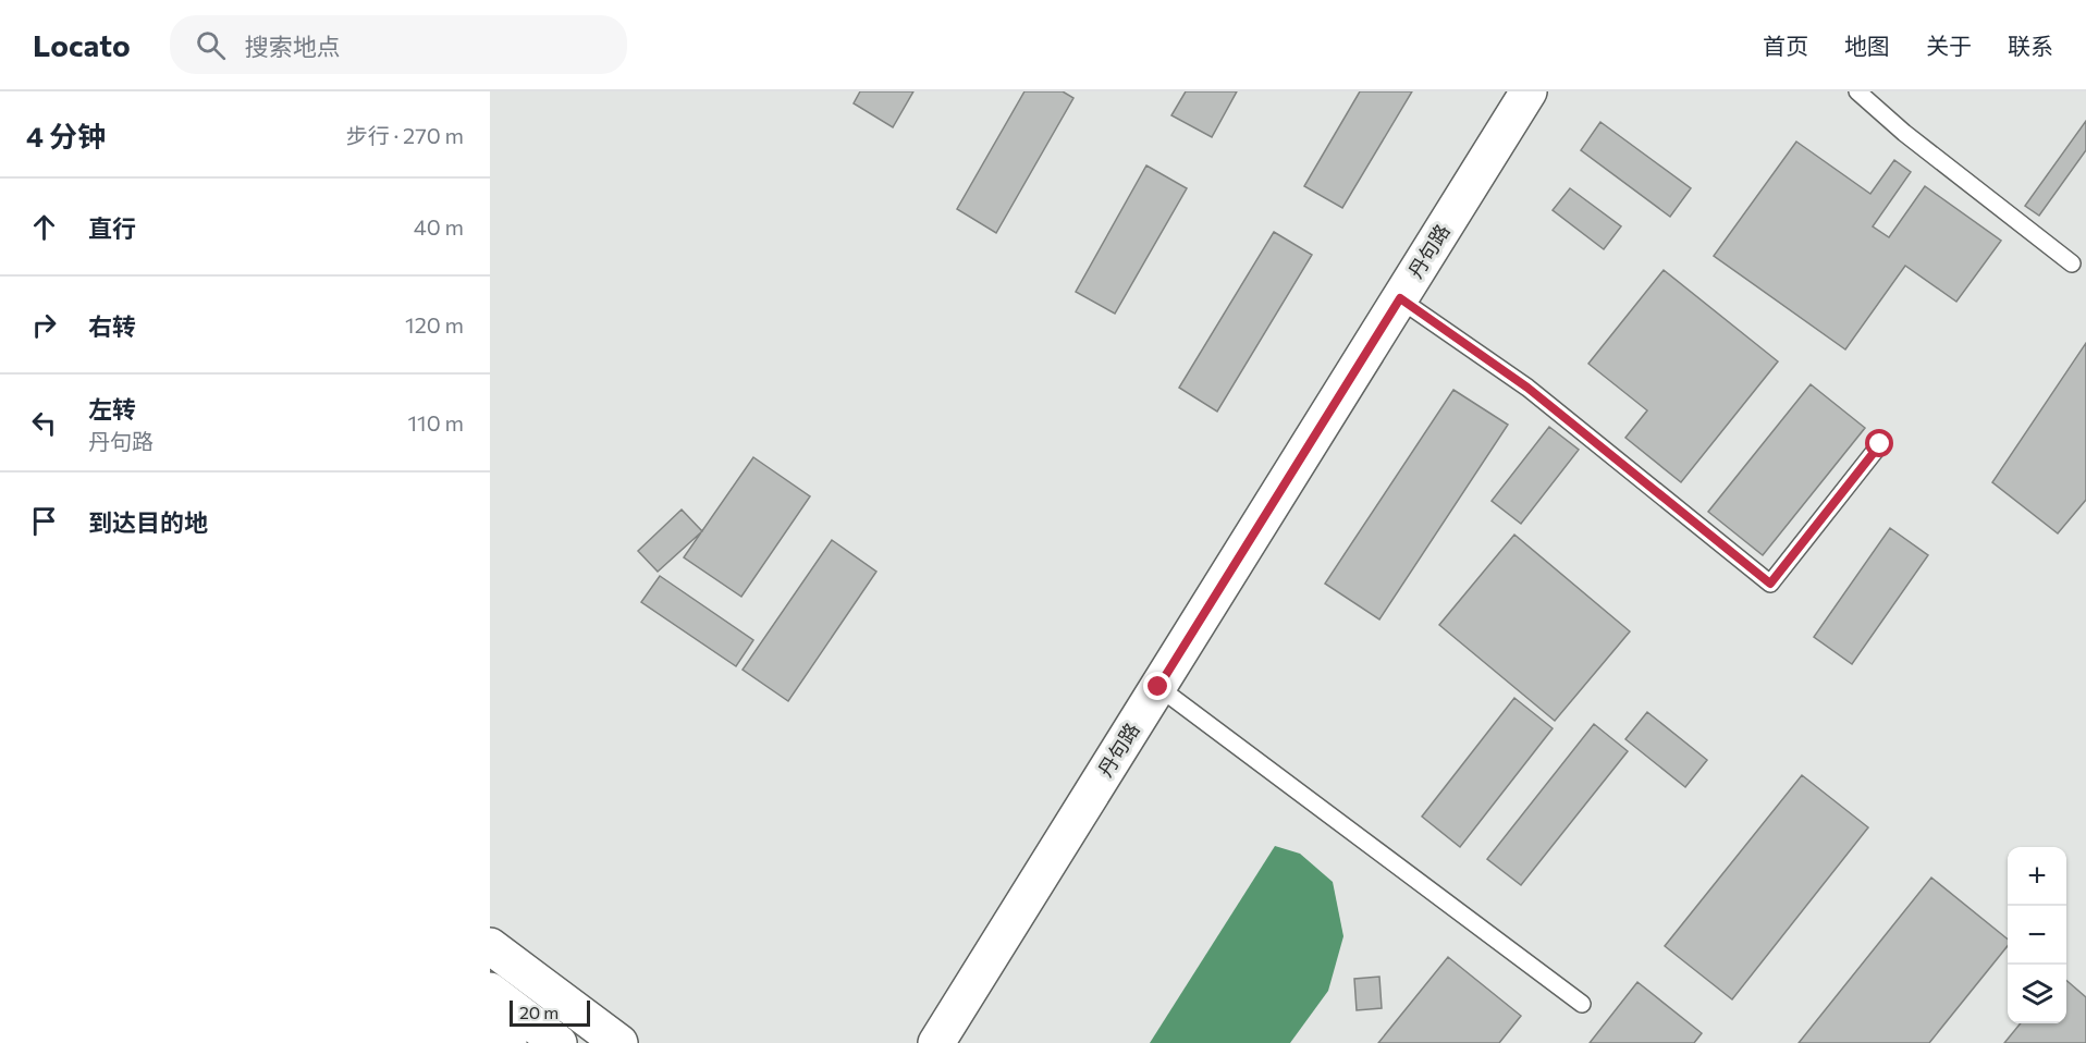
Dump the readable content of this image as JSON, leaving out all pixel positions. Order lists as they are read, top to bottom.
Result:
{
  "streets": {
    "street": ["丹句路"]
  },
  "scale_bar": "20 m",
  "page": {
    "header": "Locato",
    "search": "搜索地点",
    "nav": [
      "首页",
      "地图",
      "关于",
      "联系"
    ],
    "heading": ["4 分钟", "步行 · 270 m"],
    "list": [
      ["直行", "40 m"],
      ["右转", "120 m"],
      ["左转", "丹句路", "110 m"],
      "到达目的地"
    ],
    "map_buttons": ["+", "−"],
    "scale": "20 m"
  }
}
